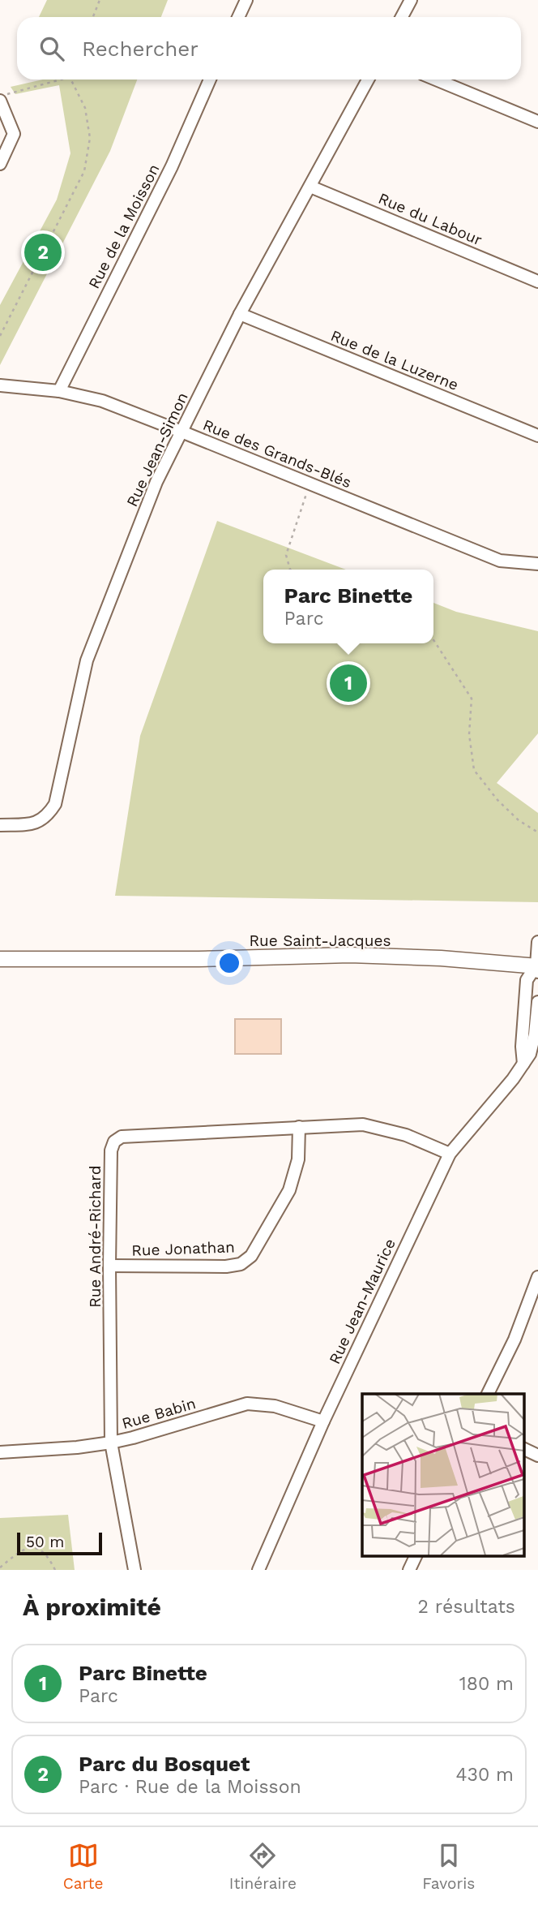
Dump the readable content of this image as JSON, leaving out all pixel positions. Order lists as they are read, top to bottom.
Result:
{
  "streets": {
    "street": [
      "Rue du Labour",
      "Rue de la Moisson",
      "Rue de la Luzerne",
      "Rue Jean-Simon",
      "Rue des Grands-Blés",
      "Rue Saint-Jacques",
      "Rue André-Richard",
      "Rue Jonathan",
      "Rue Jean-Maurice",
      "Rue Babin"
    ]
  },
  "crossings": [
    ["Rue du Labour", "Rue Jean-Simon"],
    ["Rue de la Moisson", "Rue des Grands-Blés"],
    ["Rue de la Luzerne", "Rue Jean-Simon"],
    ["Rue Jean-Simon", "Rue des Grands-Blés"],
    ["Rue André-Richard", "Rue Jonathan"],
    ["Rue André-Richard", "Rue Jean-Maurice"],
    ["Rue André-Richard", "Rue Babin"],
    ["Rue Jean-Maurice", "Rue Babin"]
  ],
  "scale_bar": "50 m",
  "page": {
    "search": "Rechercher",
    "pins": ["2", "1"],
    "popup": ["Parc Binette", "Parc"],
    "scale": "50 m",
    "heading": ["À proximité", "2 résultats"],
    "list": [
      {
        "mark": "1",
        "name": "Parc Binette",
        "note": "Parc",
        "value": "180 m"
      },
      {
        "mark": "2",
        "name": "Parc du Bosquet",
        "note": "Parc · Rue de la Moisson",
        "value": "430 m"
      }
    ],
    "nav": ["Carte", "Itinéraire", "Favoris"]
  }
}
